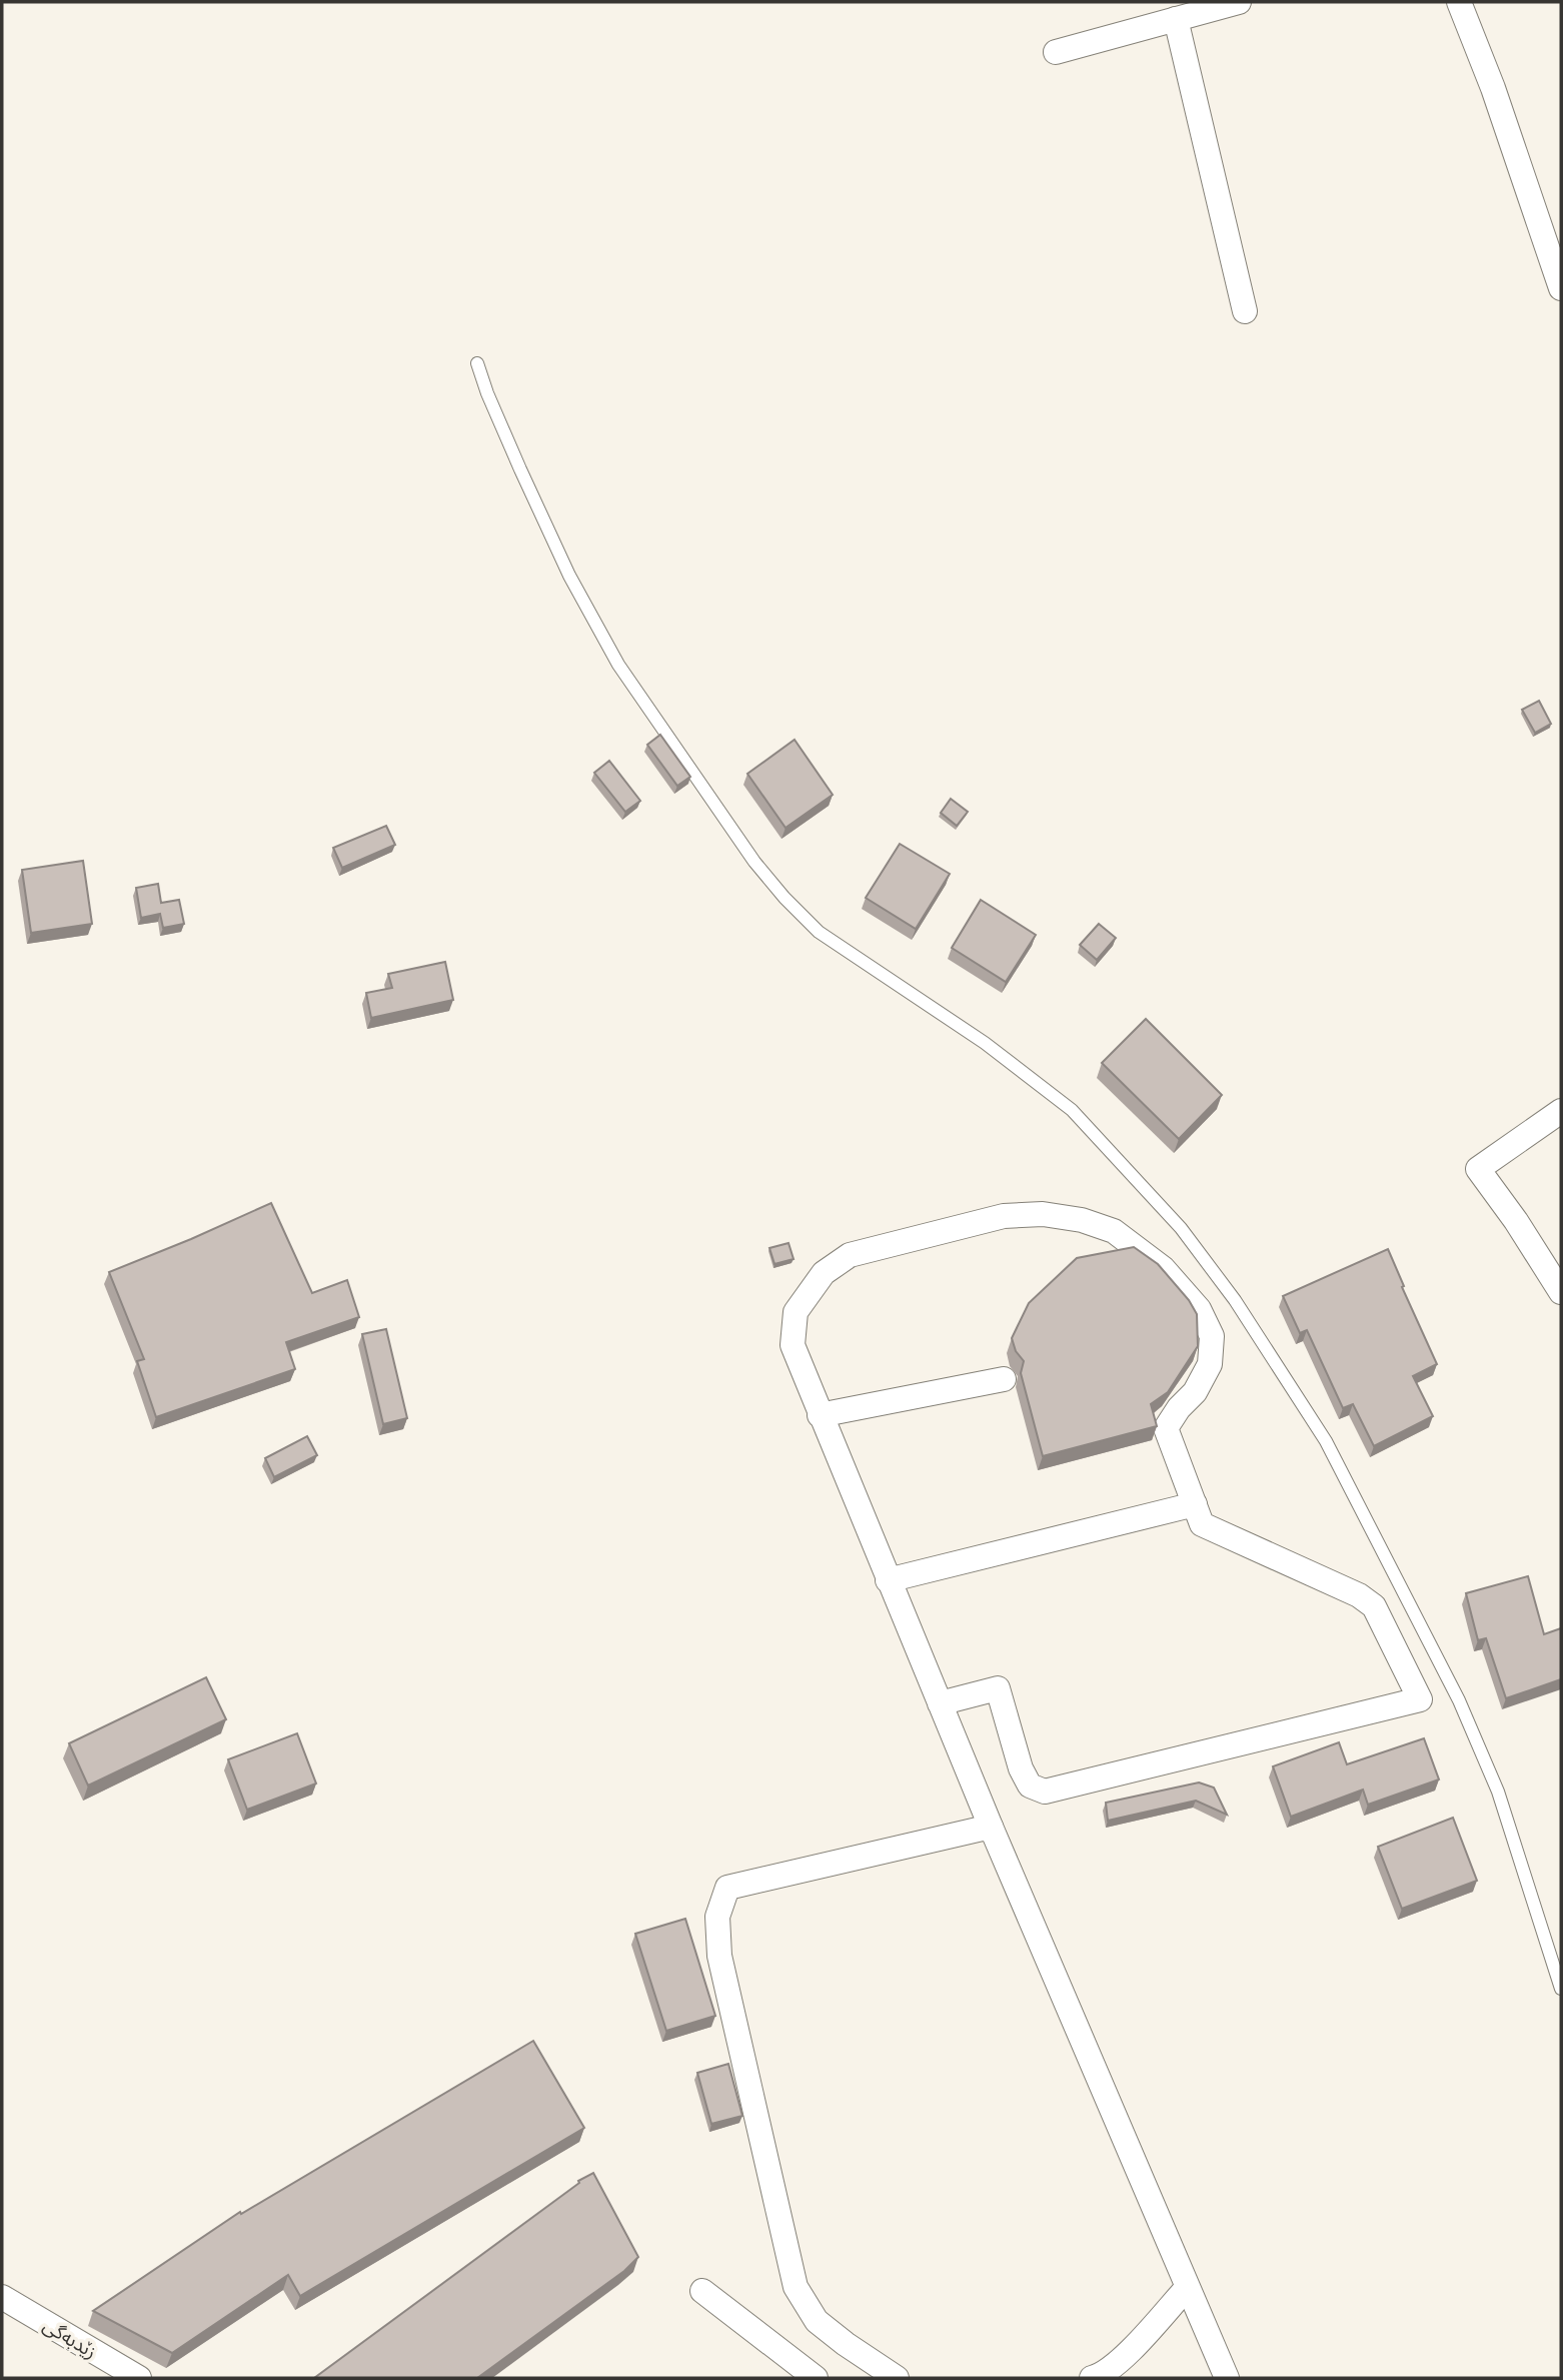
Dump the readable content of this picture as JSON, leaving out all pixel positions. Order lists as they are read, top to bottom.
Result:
{
  "streets": {
    "street": ["زێدبەگی"]
  }
}
